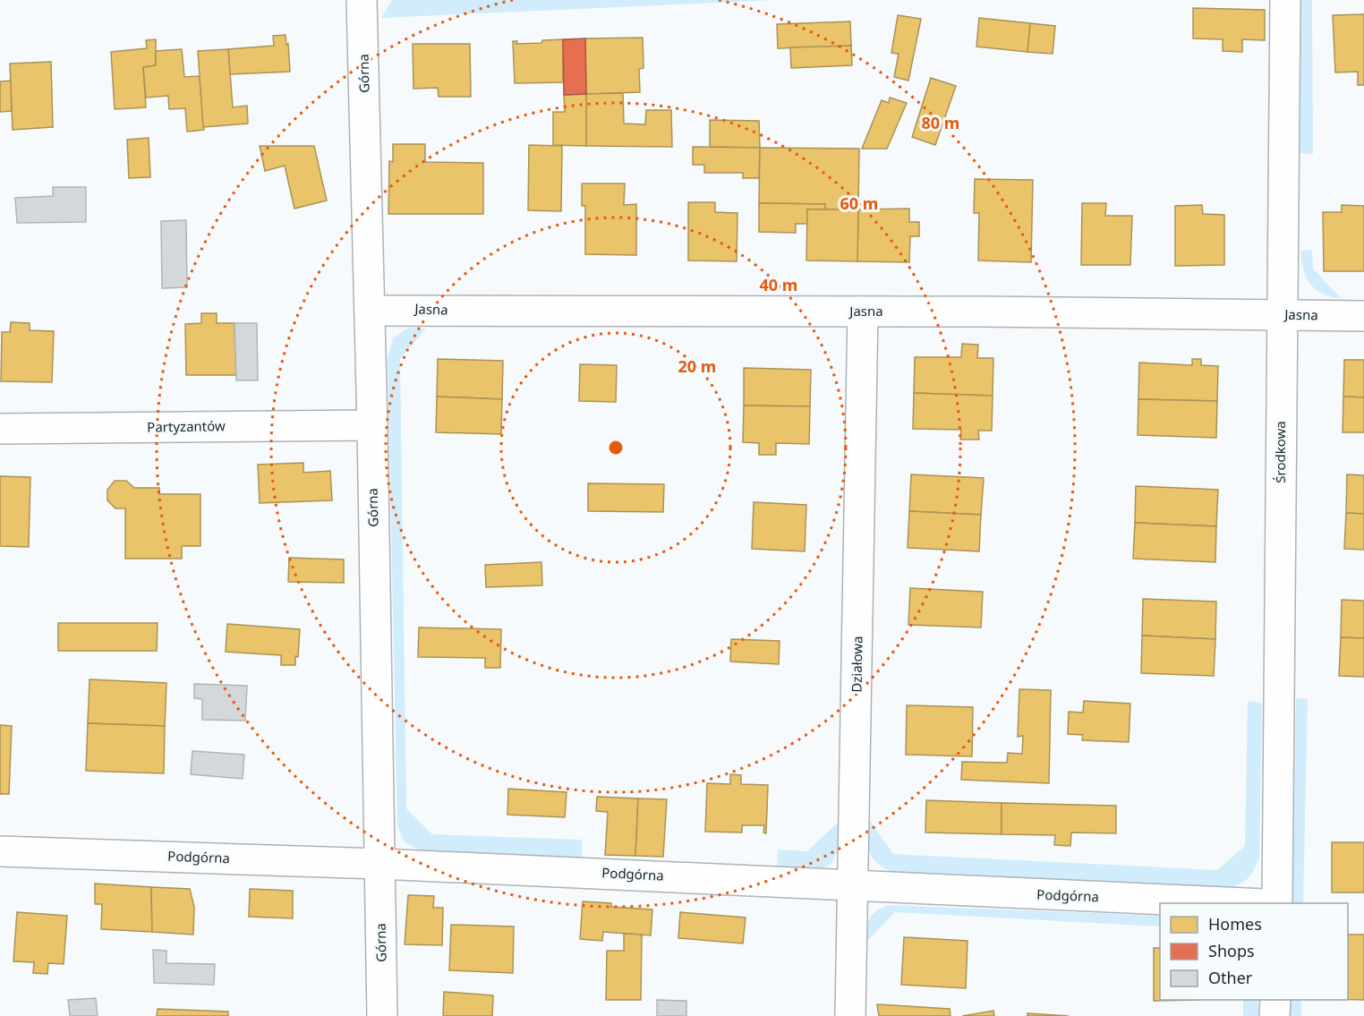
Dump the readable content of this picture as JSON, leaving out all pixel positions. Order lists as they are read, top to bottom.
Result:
{
  "streets": {
    "street": [
      "Górna",
      "Jasna",
      "Partyzantów",
      "Środkowa",
      "Działowa",
      "Podgórna"
    ]
  },
  "crossings": [
    ["Górna", "Jasna"],
    ["Górna", "Partyzantów"],
    ["Górna", "Podgórna"],
    ["Jasna", "Środkowa"],
    ["Jasna", "Działowa"],
    ["Działowa", "Podgórna"]
  ],
  "legend": ["Homes", "Shops", "Other"],
  "rings": [
    "80 m",
    "60 m",
    "40 m",
    "20 m"
  ]
}
